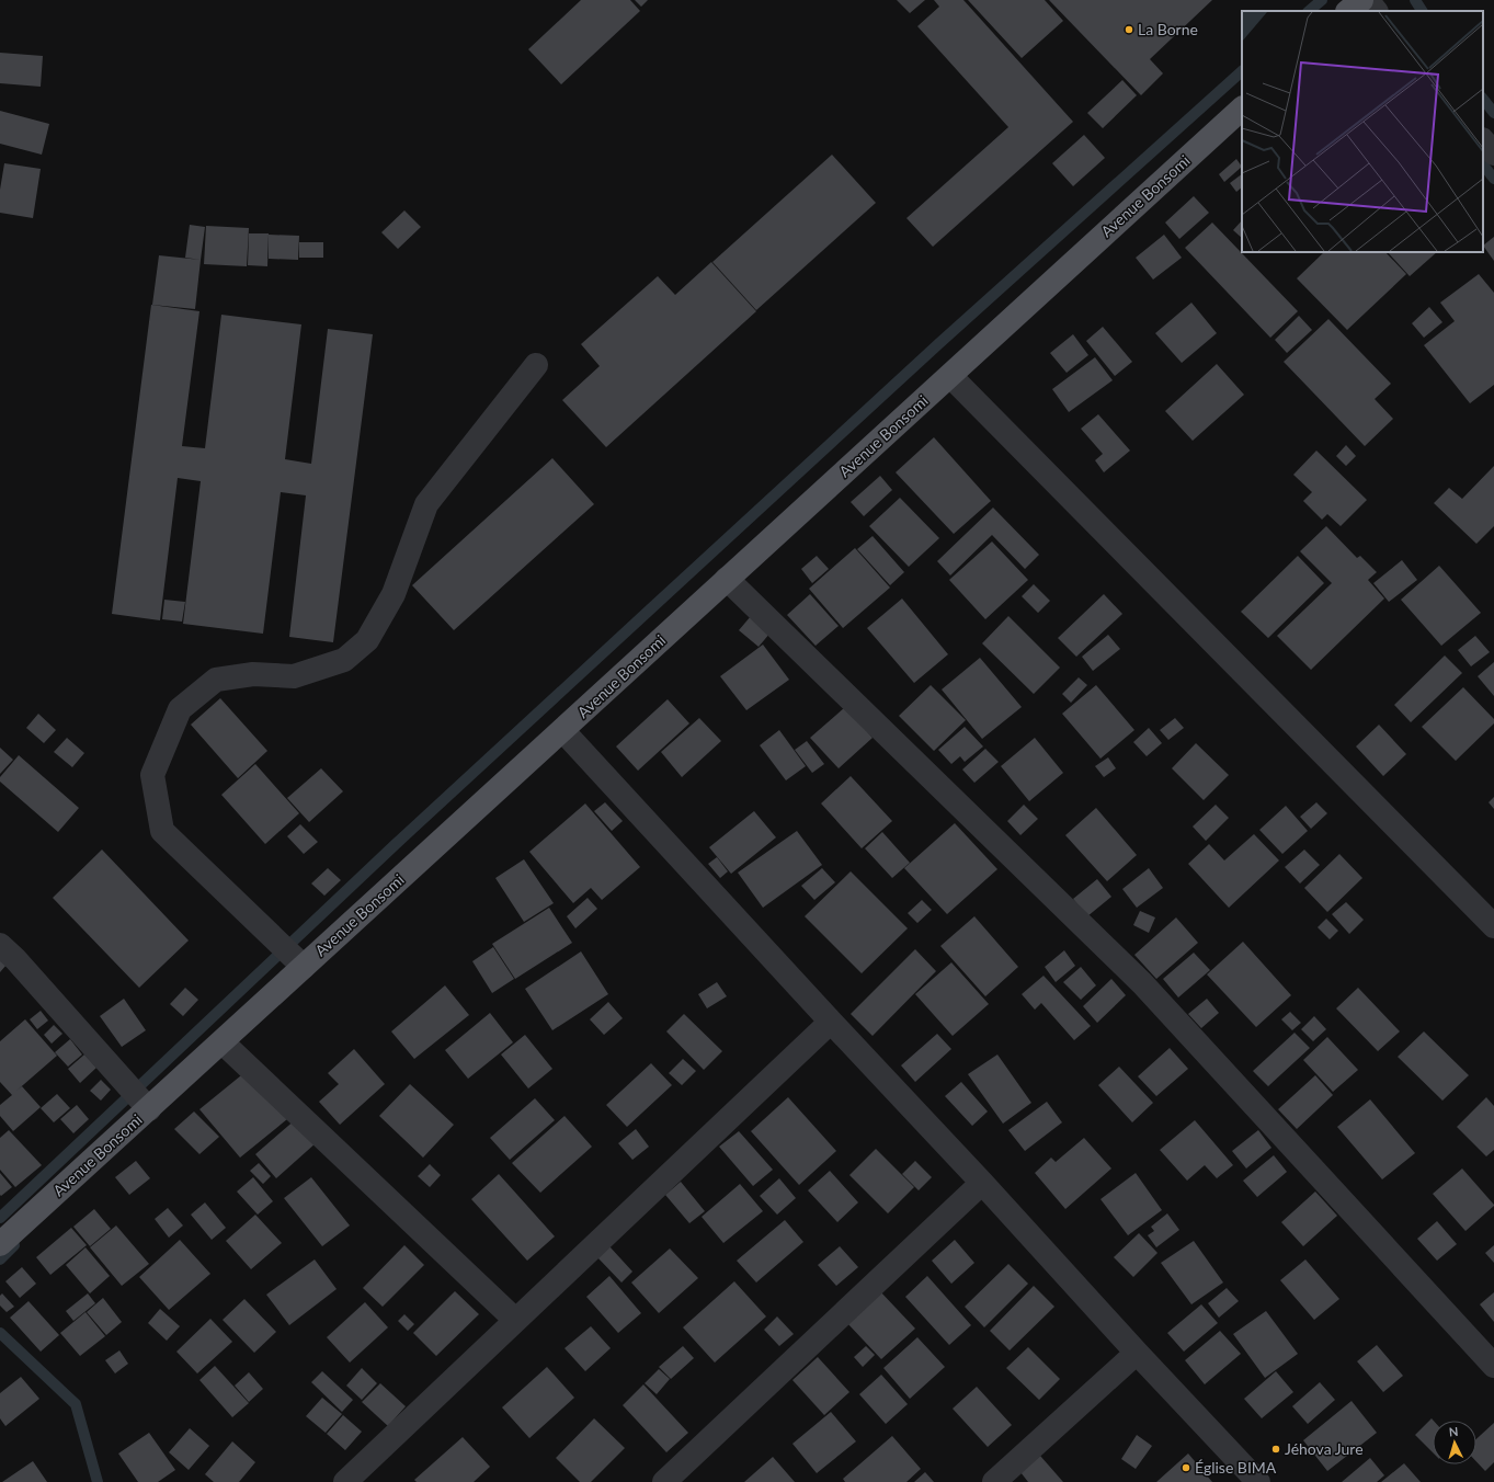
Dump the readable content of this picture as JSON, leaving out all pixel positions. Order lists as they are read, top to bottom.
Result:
{
  "streets": {
    "main road": ["Avenue Bonsomi"]
  },
  "places": ["La Borne", "Jéhova Jure", "Église BIMA"],
  "north": "top"
}
